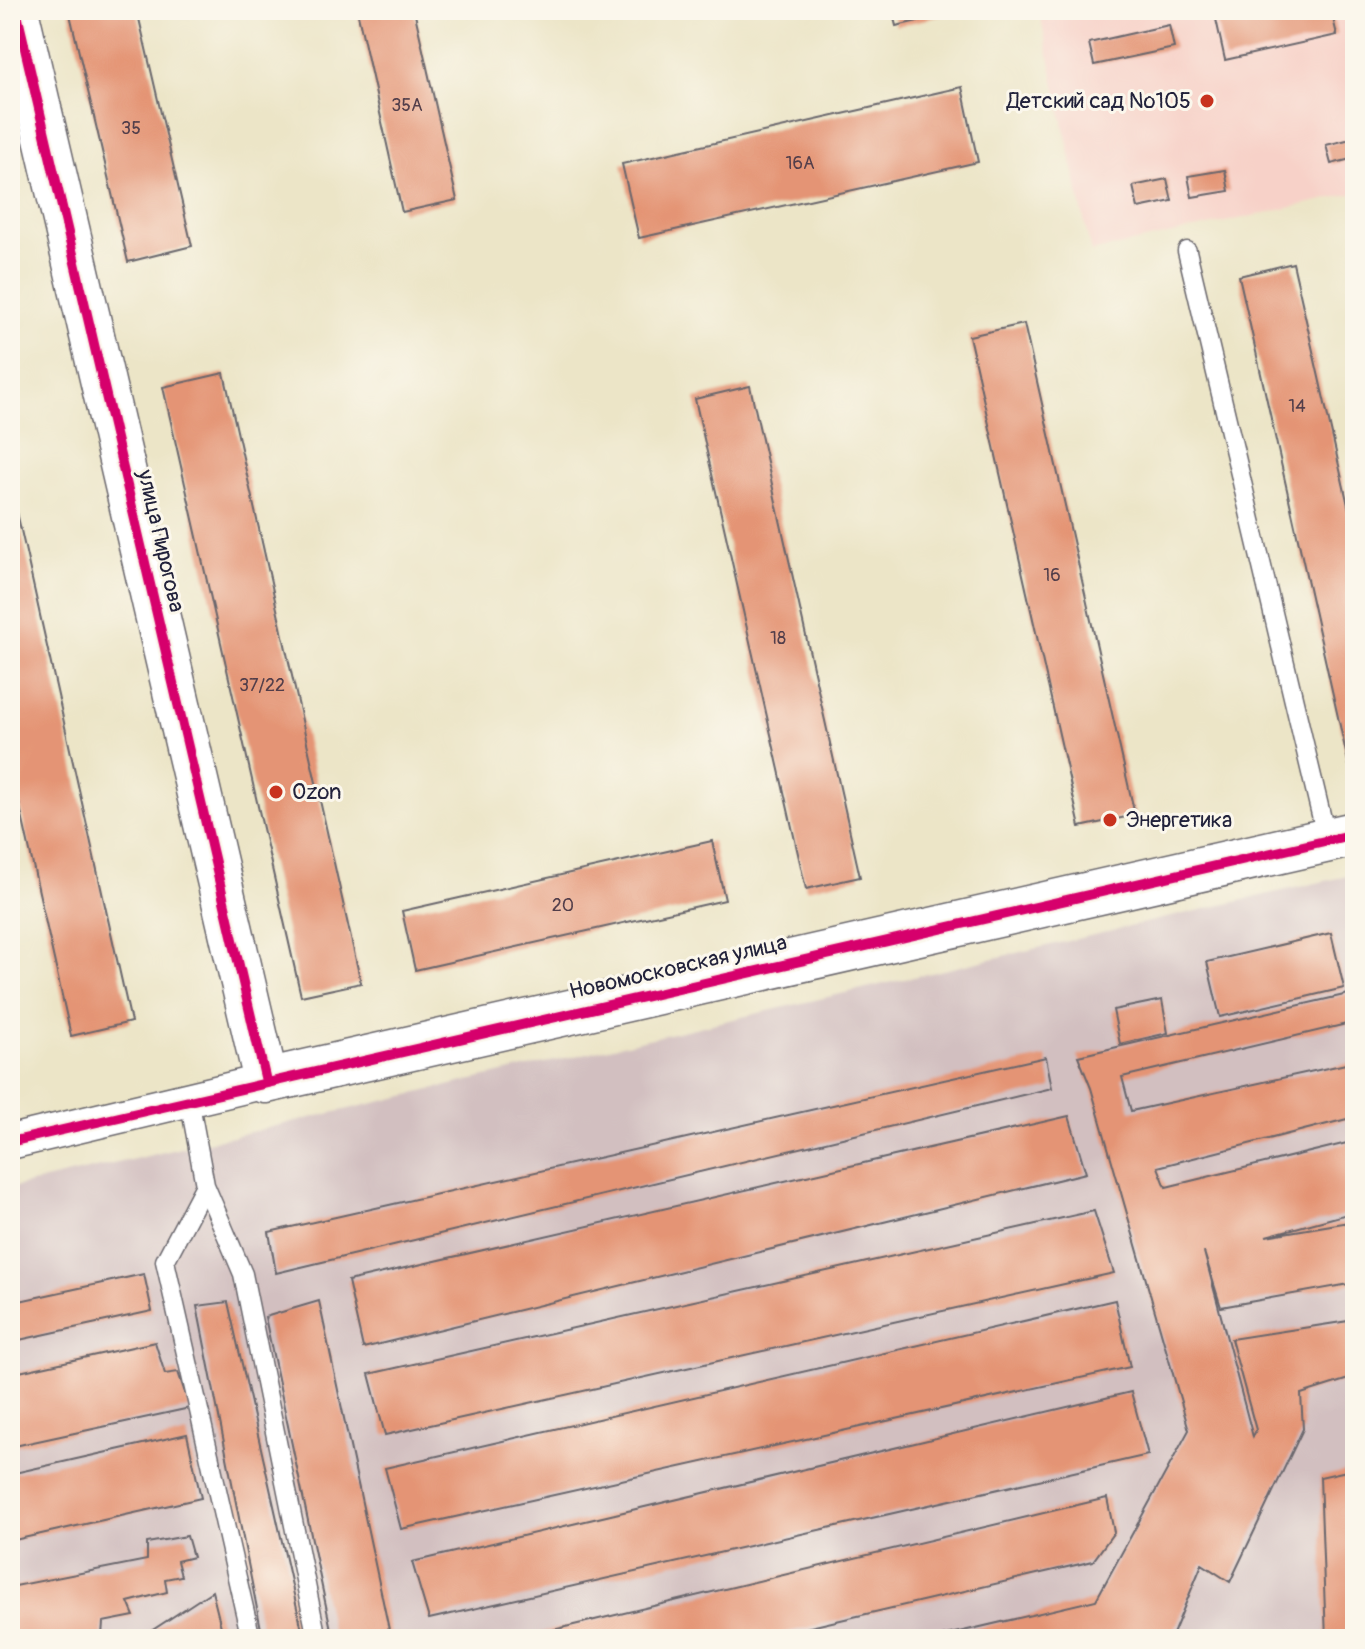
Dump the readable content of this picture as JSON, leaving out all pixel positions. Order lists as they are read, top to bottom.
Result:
{
  "streets": {
    "street": ["улица Пирогова", "Новомосковская улица"]
  },
  "crossings": [
    ["улица Пирогова", "Новомосковская улица"]
  ],
  "places": ["Детский сад №105", "Ozon", "Энергетика"],
  "house_numbers": [
    "35А",
    "35",
    "16А",
    "14",
    "16",
    "18",
    "37/22",
    "20"
  ]
}
